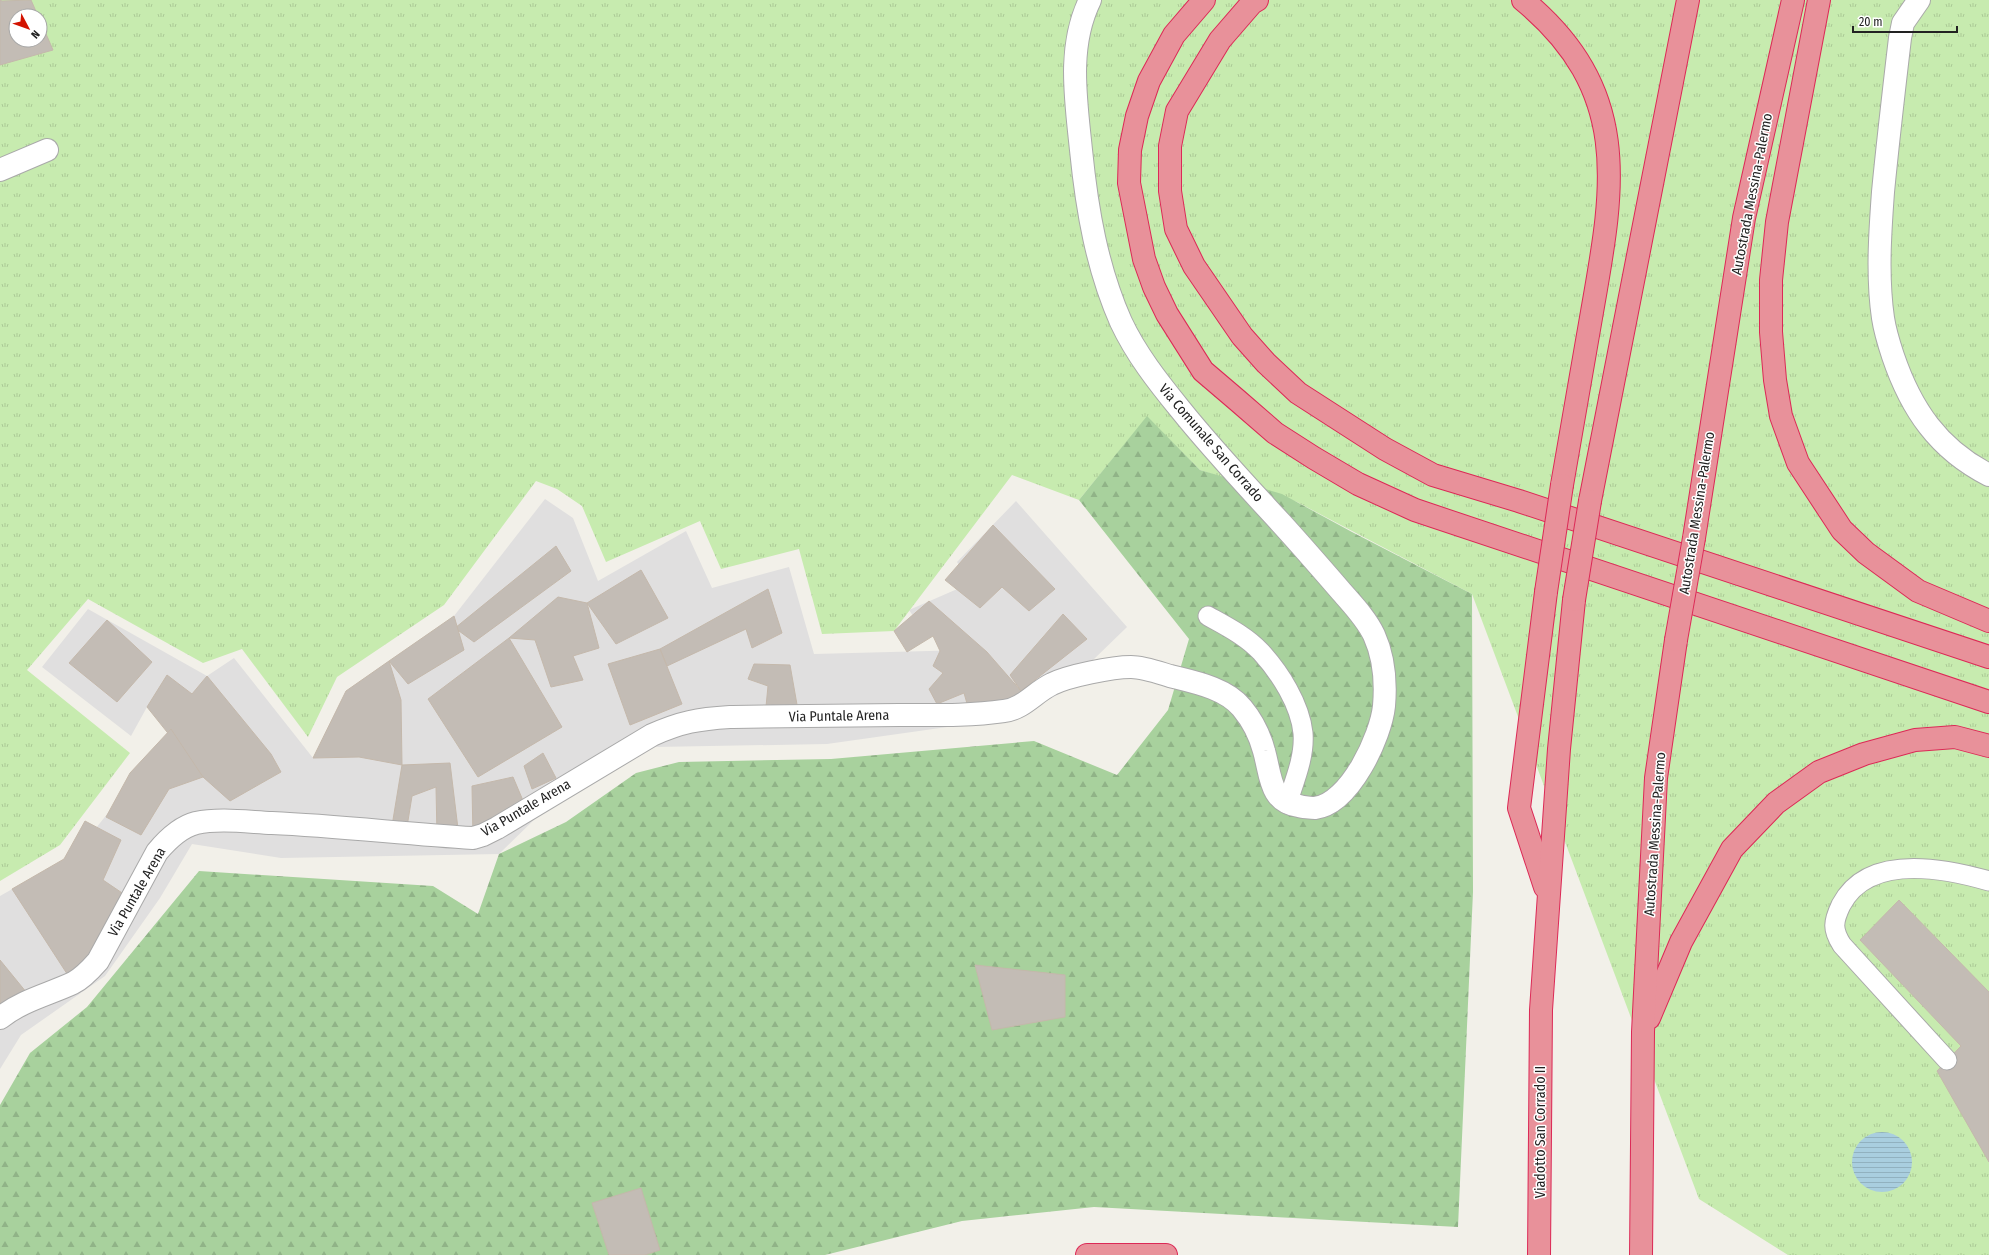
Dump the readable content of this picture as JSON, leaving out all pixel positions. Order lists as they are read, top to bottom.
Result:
{
  "streets": {
    "highway": ["Autostrada Messina-Palermo", "Viadotto San Corrado II"],
    "street": ["Via Comunale San Corrado", "Via Puntale Arena"]
  },
  "crossings": [
    ["Via Comunale San Corrado", "Via Puntale Arena"]
  ],
  "scale_bar": "20 m",
  "north": "bottom right"
}
